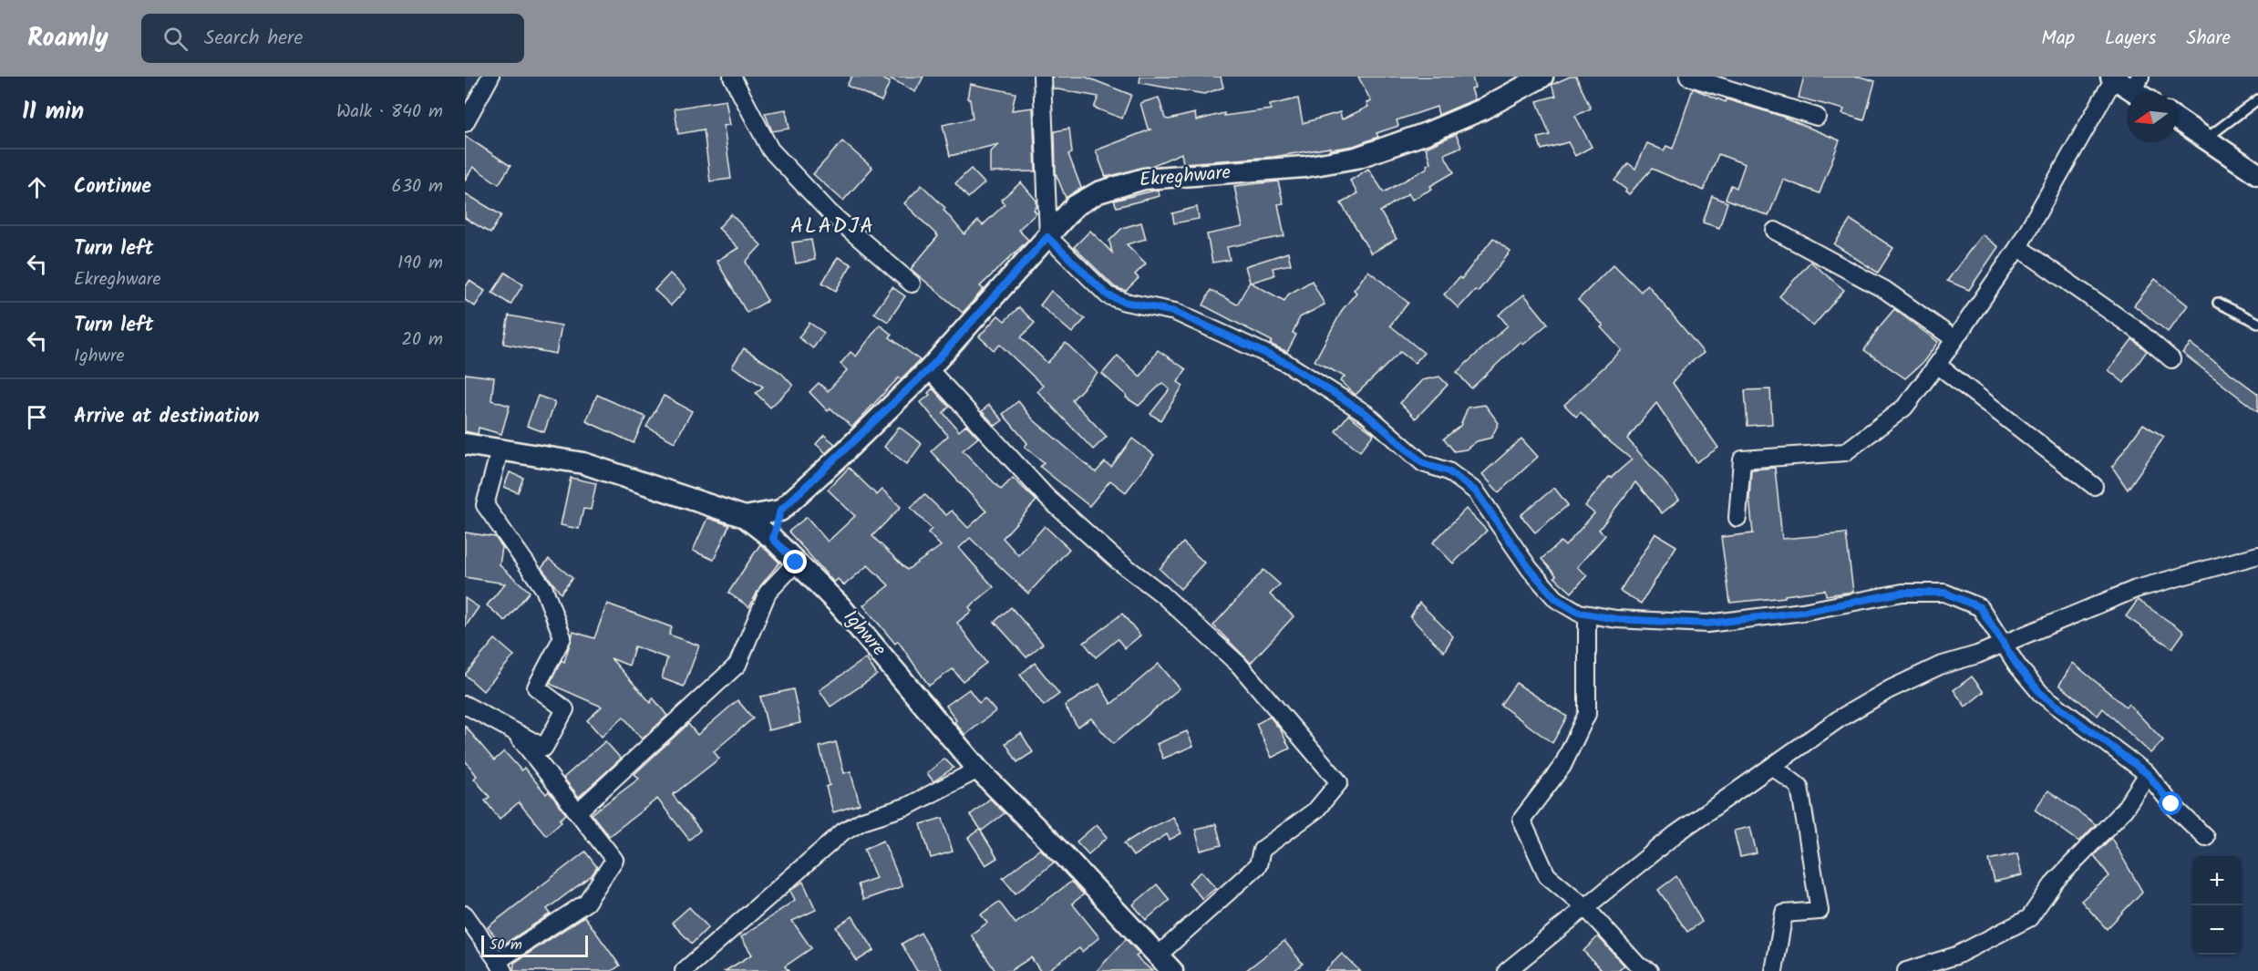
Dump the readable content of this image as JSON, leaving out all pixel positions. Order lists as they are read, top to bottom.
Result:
{
  "streets": {
    "street": ["Ekreghware", "Ighwre"]
  },
  "districts": ["ALADJA"],
  "scale_bar": "50 m",
  "north": "left",
  "page": {
    "header": "Roamly",
    "search": "Search here",
    "nav": ["Map", "Layers", "Share"],
    "heading": ["11 min", "Walk · 840 m"],
    "list": [
      ["Continue", "630 m"],
      ["Turn left", "Ekreghware", "190 m"],
      ["Turn left", "Ighwre", "20 m"],
      "Arrive at destination"
    ],
    "map_buttons": ["+", "−"],
    "scale": "50 m"
  }
}
